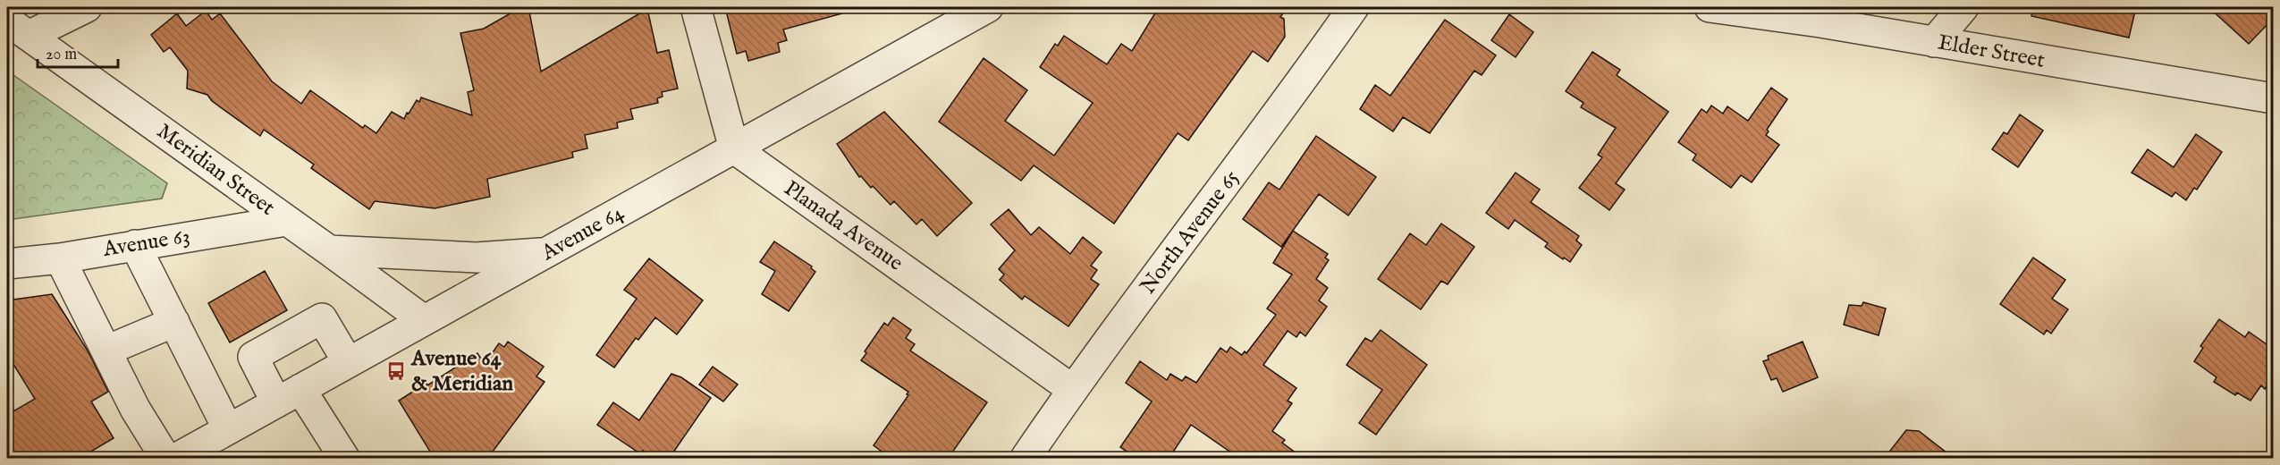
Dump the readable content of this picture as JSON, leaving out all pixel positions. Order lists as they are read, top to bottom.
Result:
{
  "streets": {
    "street": [
      "Elder Street",
      "Meridian Street",
      "Planada Avenue",
      "North Avenue 65",
      "Avenue 64",
      "Avenue 63"
    ]
  },
  "crossings": [
    ["Meridian Street", "Avenue 64"],
    ["Meridian Street", "Avenue 63"],
    ["Planada Avenue", "North Avenue 65"],
    ["Planada Avenue", "Avenue 64"]
  ],
  "places": {
    "bus stop": ["Avenue 64 & Meridian"]
  },
  "scale_bar": "20 m"
}
